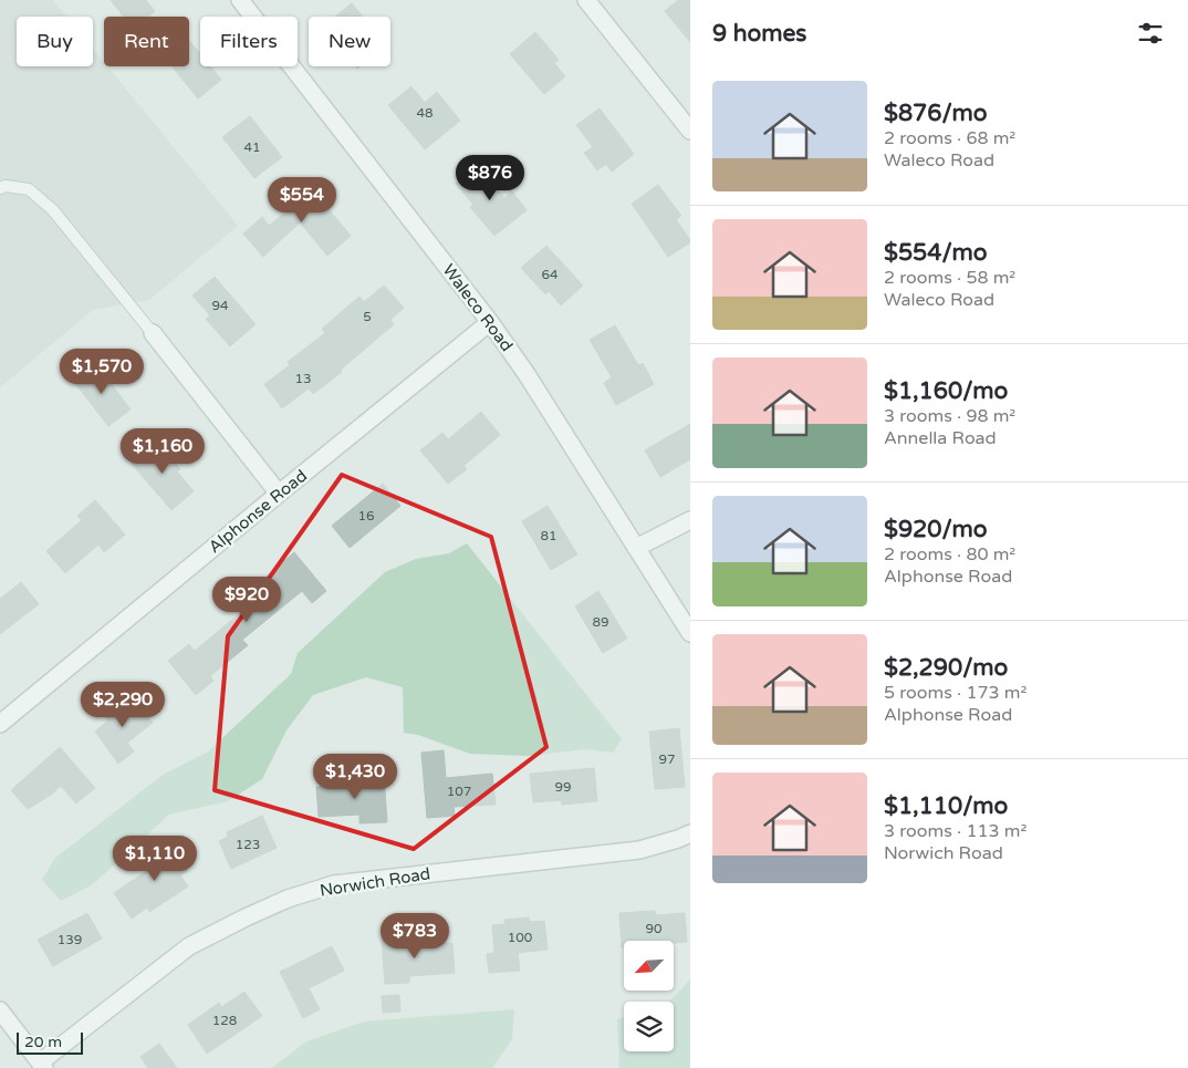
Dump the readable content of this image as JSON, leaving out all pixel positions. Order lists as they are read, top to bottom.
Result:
{
  "streets": {
    "street": ["Waleco Road", "Alphonse Road", "Norwich Road"]
  },
  "crossings": [
    ["Waleco Road", "Alphonse Road"]
  ],
  "house_numbers": [
    "48",
    "41",
    "64",
    "94",
    "5",
    "13",
    "16",
    "81",
    "89",
    "97",
    "99",
    "107",
    "123",
    "90",
    "100",
    "139",
    "128"
  ],
  "scale_bar": "20 m",
  "north": "bottom left",
  "page": {
    "heading": "9 homes",
    "chip": [
      "Buy",
      "Rent",
      "Filters",
      "New"
    ],
    "list": [
      {
        "name": "$876/mo",
        "note": "2 rooms · 68 m² · Waleco Road"
      },
      {
        "name": "$554/mo",
        "note": "2 rooms · 58 m² · Waleco Road"
      },
      {
        "name": "$1,160/mo",
        "note": "3 rooms · 98 m² · Annella Road"
      },
      {
        "name": "$920/mo",
        "note": "2 rooms · 80 m² · Alphonse Road"
      },
      {
        "name": "$2,290/mo",
        "note": "5 rooms · 173 m² · Alphonse Road"
      },
      {
        "name": "$1,110/mo",
        "note": "3 rooms · 113 m² · Norwich Road"
      }
    ],
    "price": [
      "$876",
      "$554",
      "$1,570",
      "$1,160",
      "$920",
      "$2,290",
      "$1,430",
      "$1,110",
      "$783"
    ],
    "scale": "20 m"
  }
}
